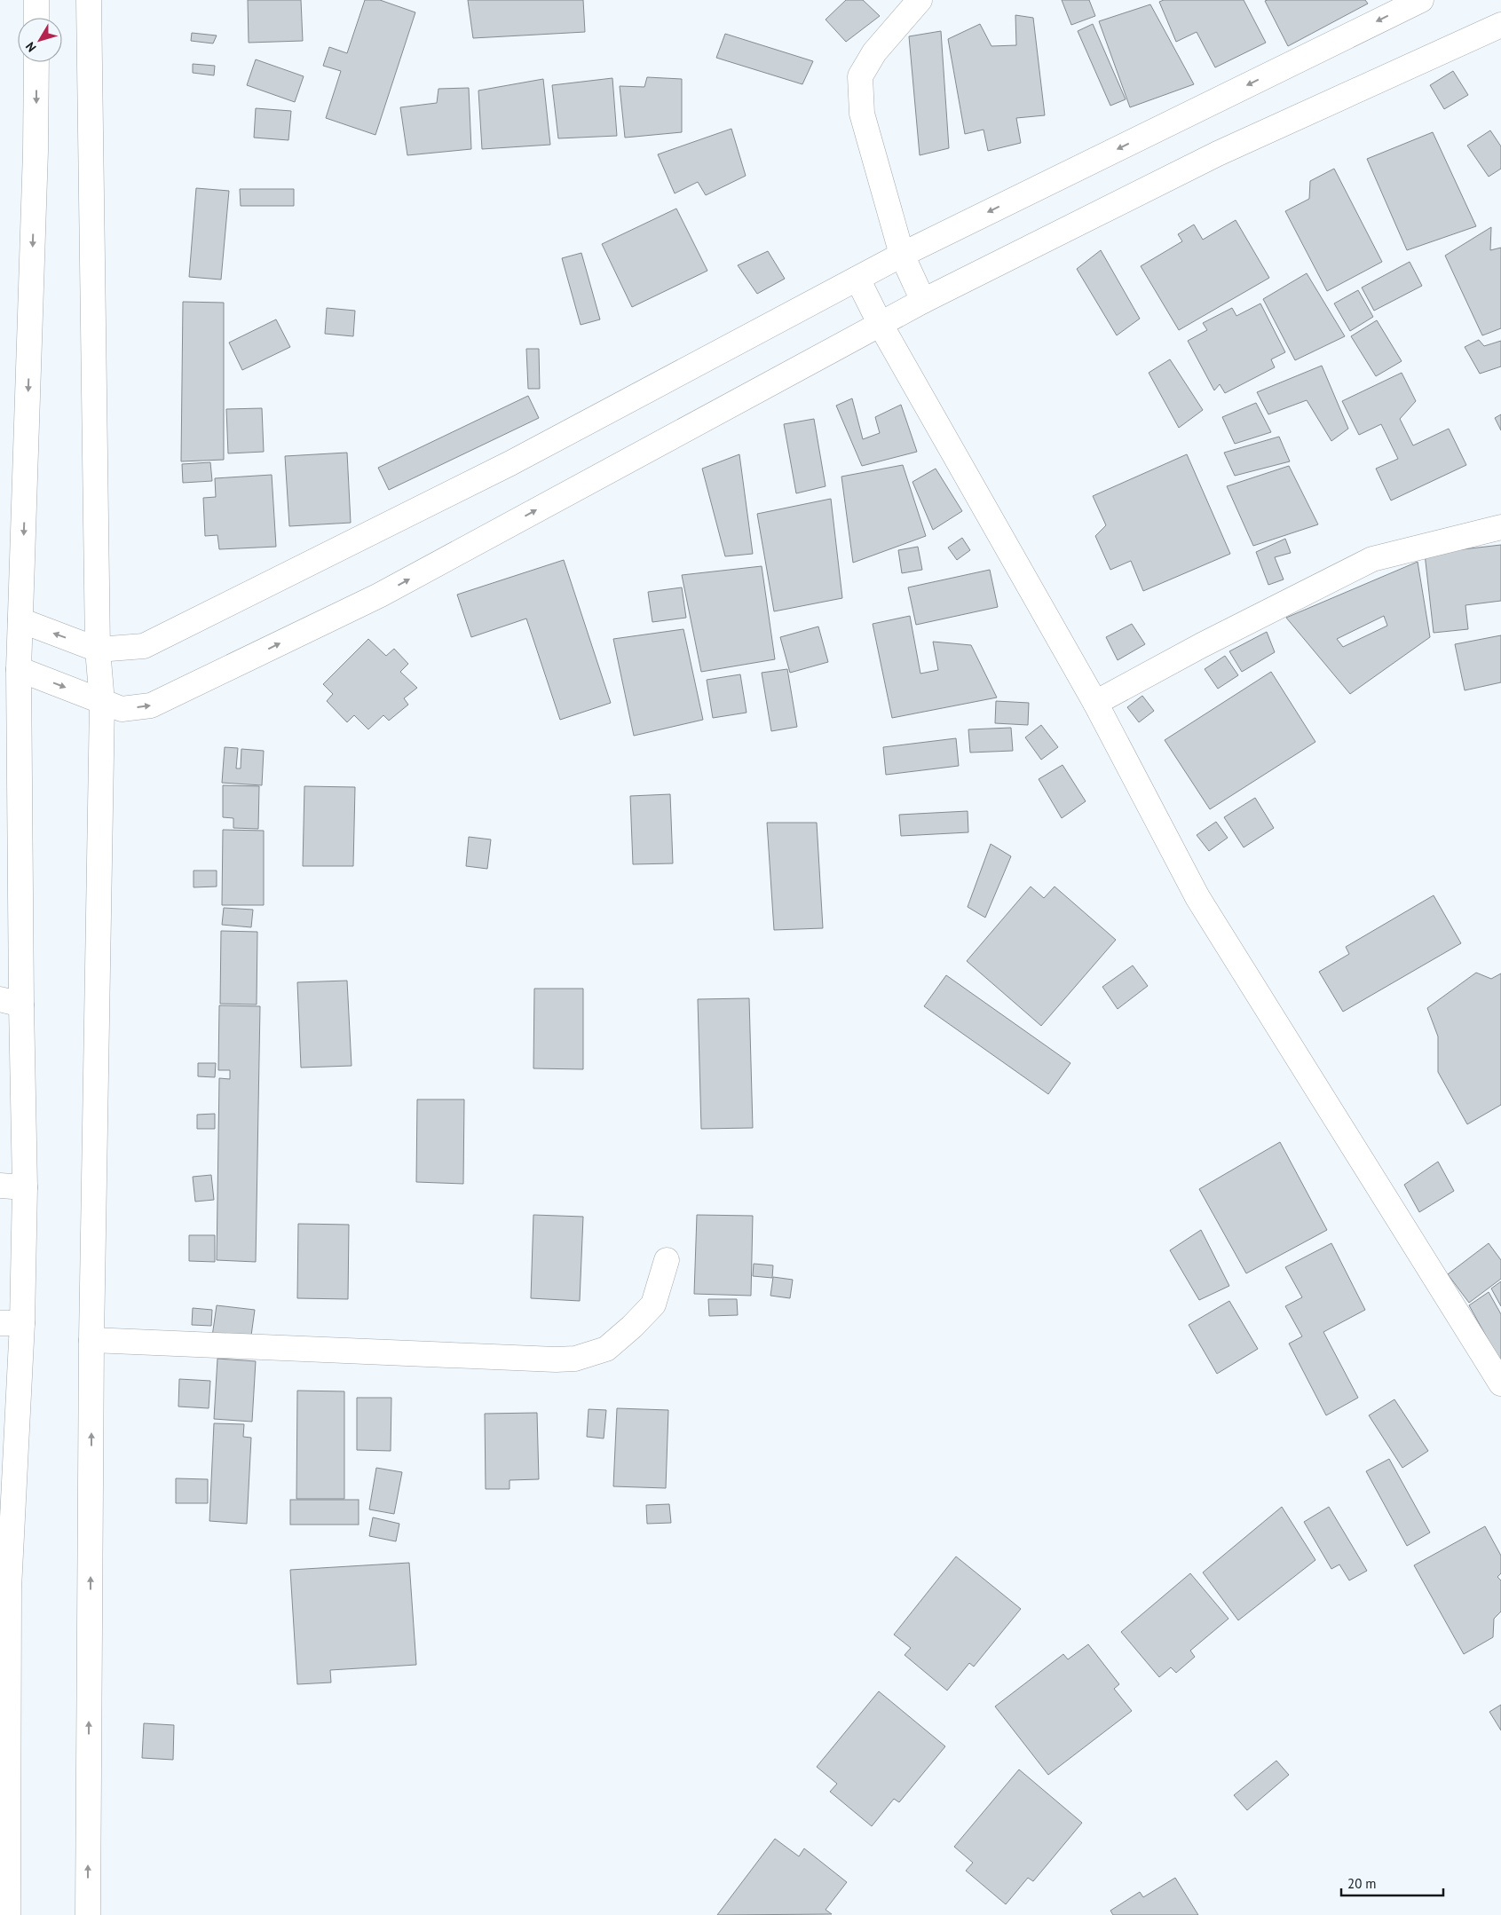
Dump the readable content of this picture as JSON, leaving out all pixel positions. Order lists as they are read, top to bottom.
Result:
{
  "scale_bar": "20 m",
  "north": "bottom left"
}
